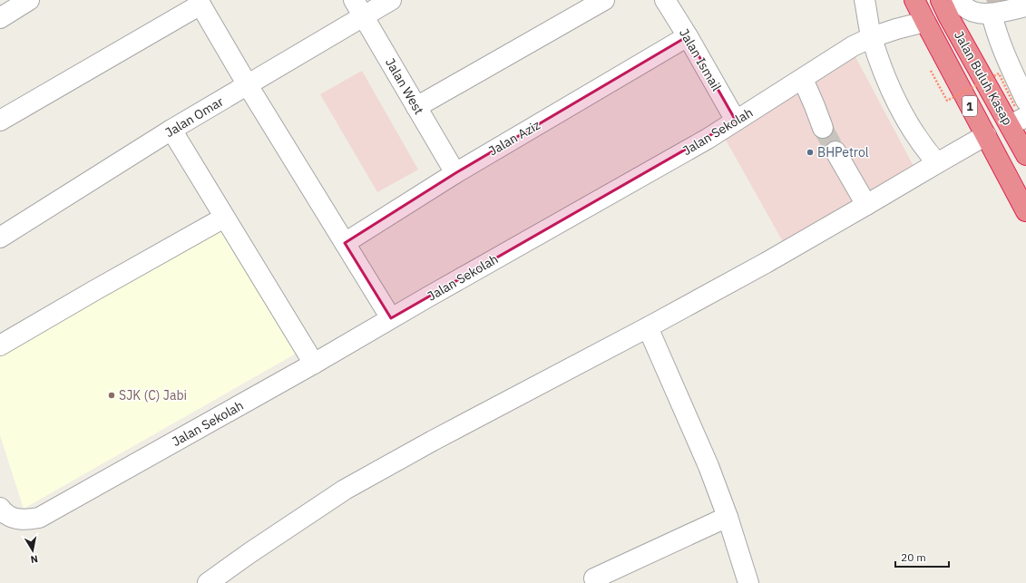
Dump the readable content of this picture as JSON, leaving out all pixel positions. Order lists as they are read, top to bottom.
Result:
{
  "streets": {
    "highway": ["Jalan Buluh Kasap", "1"],
    "street": [
      "Jalan Ismail",
      "Jalan West",
      "Jalan Omar",
      "Jalan Sekolah",
      "Jalan Aziz"
    ]
  },
  "crossings": [
    ["Jalan Ismail", "Jalan Sekolah"],
    ["Jalan Ismail", "Jalan Aziz"],
    ["Jalan Buluh Kasap", "Jalan Sekolah"],
    ["Jalan West", "Jalan Omar"],
    ["Jalan West", "Jalan Aziz"]
  ],
  "places": ["BHPetrol", "SJK (C) Jabi"],
  "scale_bar": "20 m",
  "north": "bottom"
}
